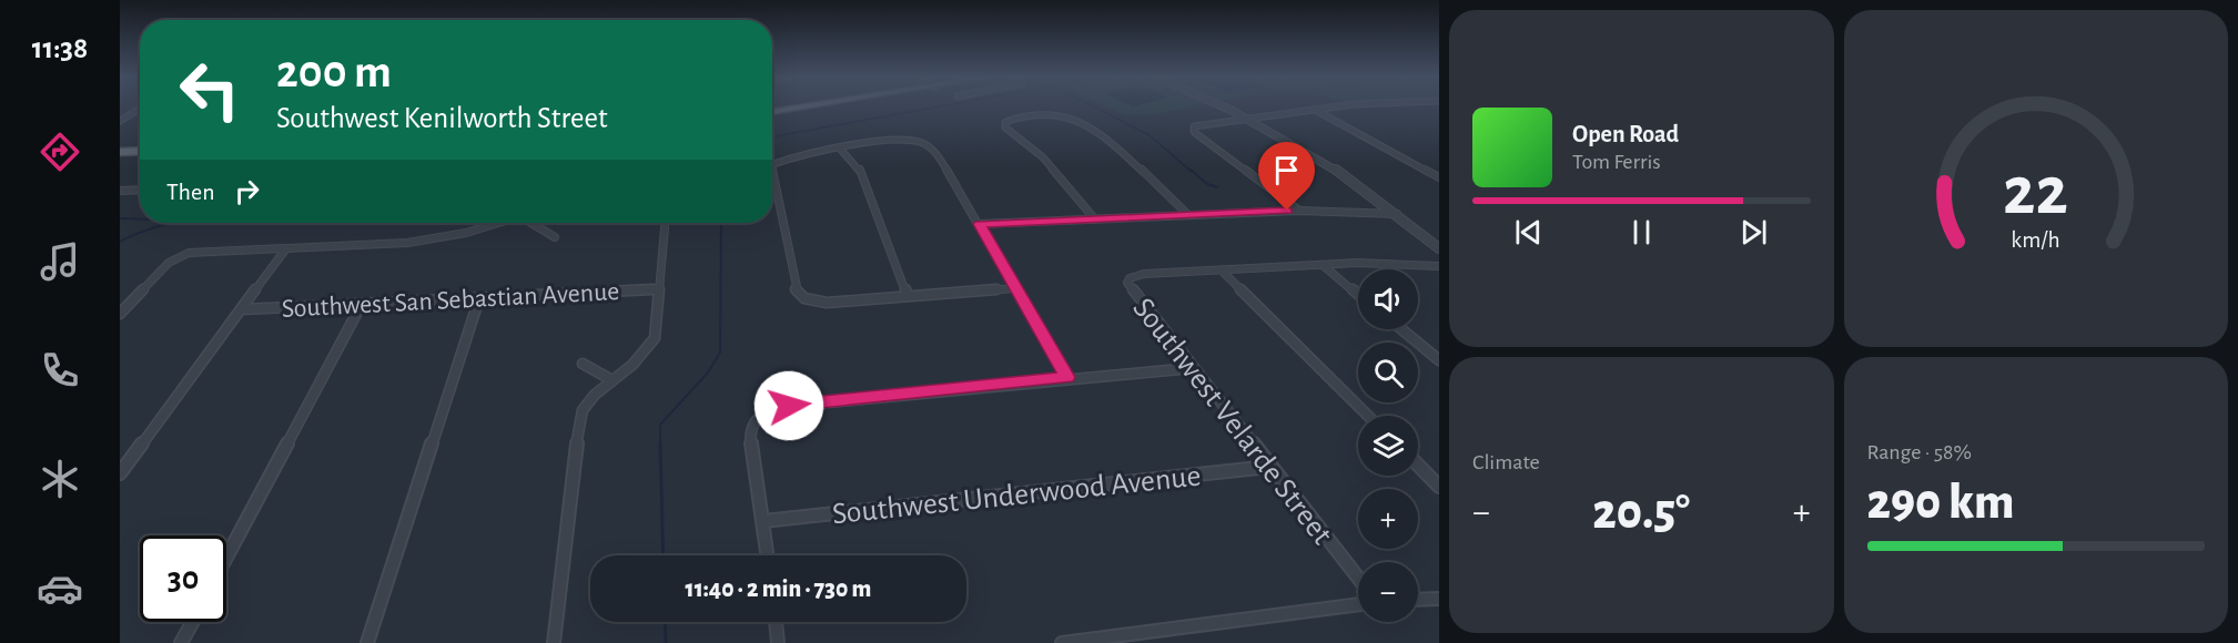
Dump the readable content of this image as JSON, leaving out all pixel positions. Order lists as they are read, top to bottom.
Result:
{
  "streets": {
    "street": ["Southwest San Sebastian Avenue", "Southwest Velarde Street", "Southwest Underwood Avenue"]
  },
  "crossings": [
    ["Southwest Velarde Street", "Southwest Underwood Avenue"]
  ],
  "page": {
    "tabs": "11:38",
    "turn": ["200 m", "Southwest Kenilworth Street"],
    "song": ["Open Road", "Tom Ferris"],
    "then": "Then",
    "map_buttons": ["+", "−"],
    "tile": [
      "Climate",
      ["Range · 58%", "290 km"]
    ],
    "heat": ["−", "20.5°", "+"],
    "limit": "30",
    "trip": "11:40 · 2 min · 730 m",
    "gauge": ["22", "km/h"]
  }
}
